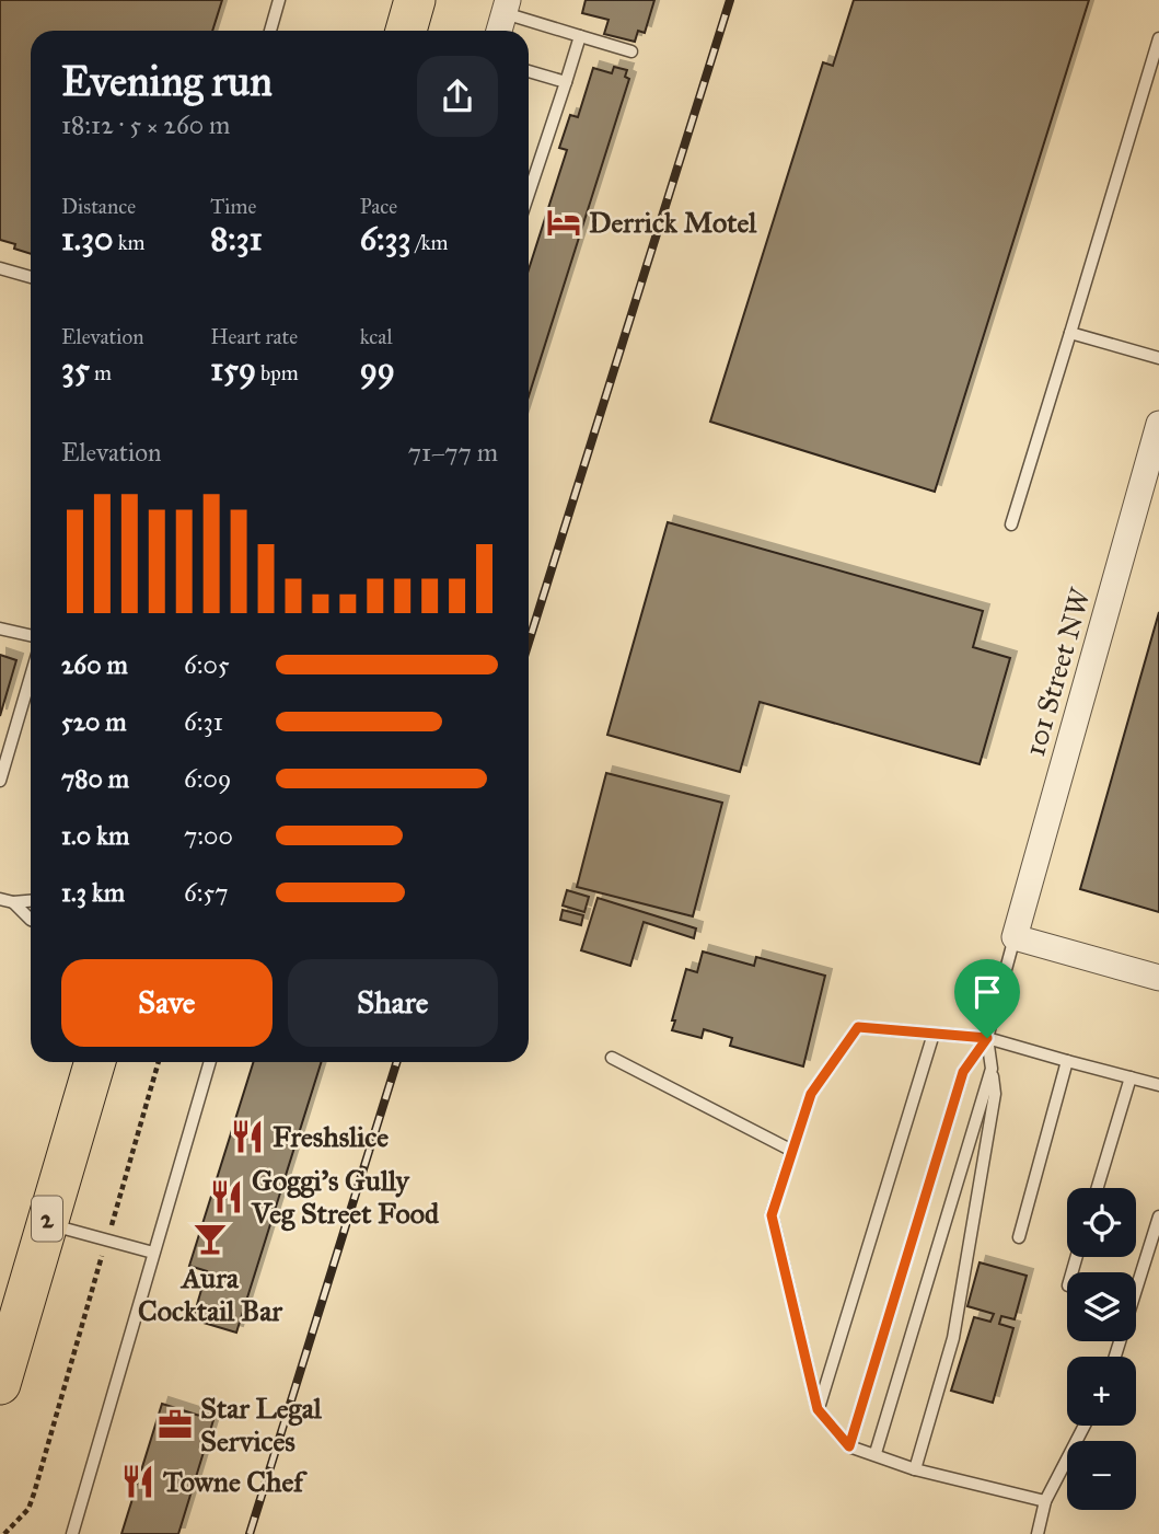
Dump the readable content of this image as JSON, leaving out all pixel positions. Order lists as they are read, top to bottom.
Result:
{
  "streets": {
    "highway": ["2"],
    "street": ["101 Street NW"]
  },
  "places": {
    "hotel": ["Derrick Motel"],
    "restaurant": ["Freshslice", "Goggi's Gully Veg Street Food", "Towne Chef"],
    "bar": ["Aura Cocktail Bar"],
    "office": ["Star Legal Services"]
  },
  "page": {
    "heading": ["Evening run", "18:12 · 5 × 260 m"],
    "stats": [
      ["Distance", "1.30 km"],
      ["Time", "8:31"],
      ["Pace", "6:33 /km"],
      ["Elevation", "35 m"],
      ["Heart rate", "159 bpm"],
      ["kcal", "99"]
    ],
    "chart": ["Elevation", "71–77 m"],
    "list": [
      {
        "name": "260 m",
        "note": "6:05"
      },
      {
        "name": "520 m",
        "note": "6:31"
      },
      {
        "name": "780 m",
        "note": "6:09"
      },
      {
        "name": "1.0 km",
        "note": "7:00"
      },
      {
        "name": "1.3 km",
        "note": "6:57"
      }
    ],
    "buttons": ["Save", "Share"],
    "map_buttons": ["+", "−"]
  }
}
